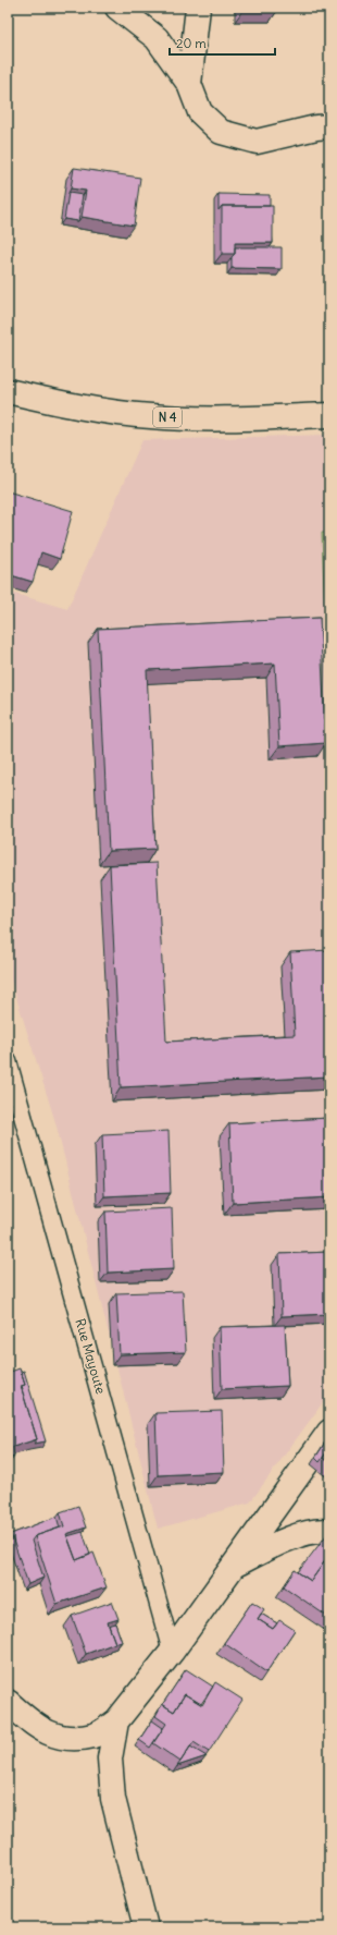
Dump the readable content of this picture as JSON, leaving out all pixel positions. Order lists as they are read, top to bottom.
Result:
{
  "streets": {
    "street": ["N 4"],
    "lane": ["Rue Mayoute"]
  },
  "scale_bar": "20 m"
}
